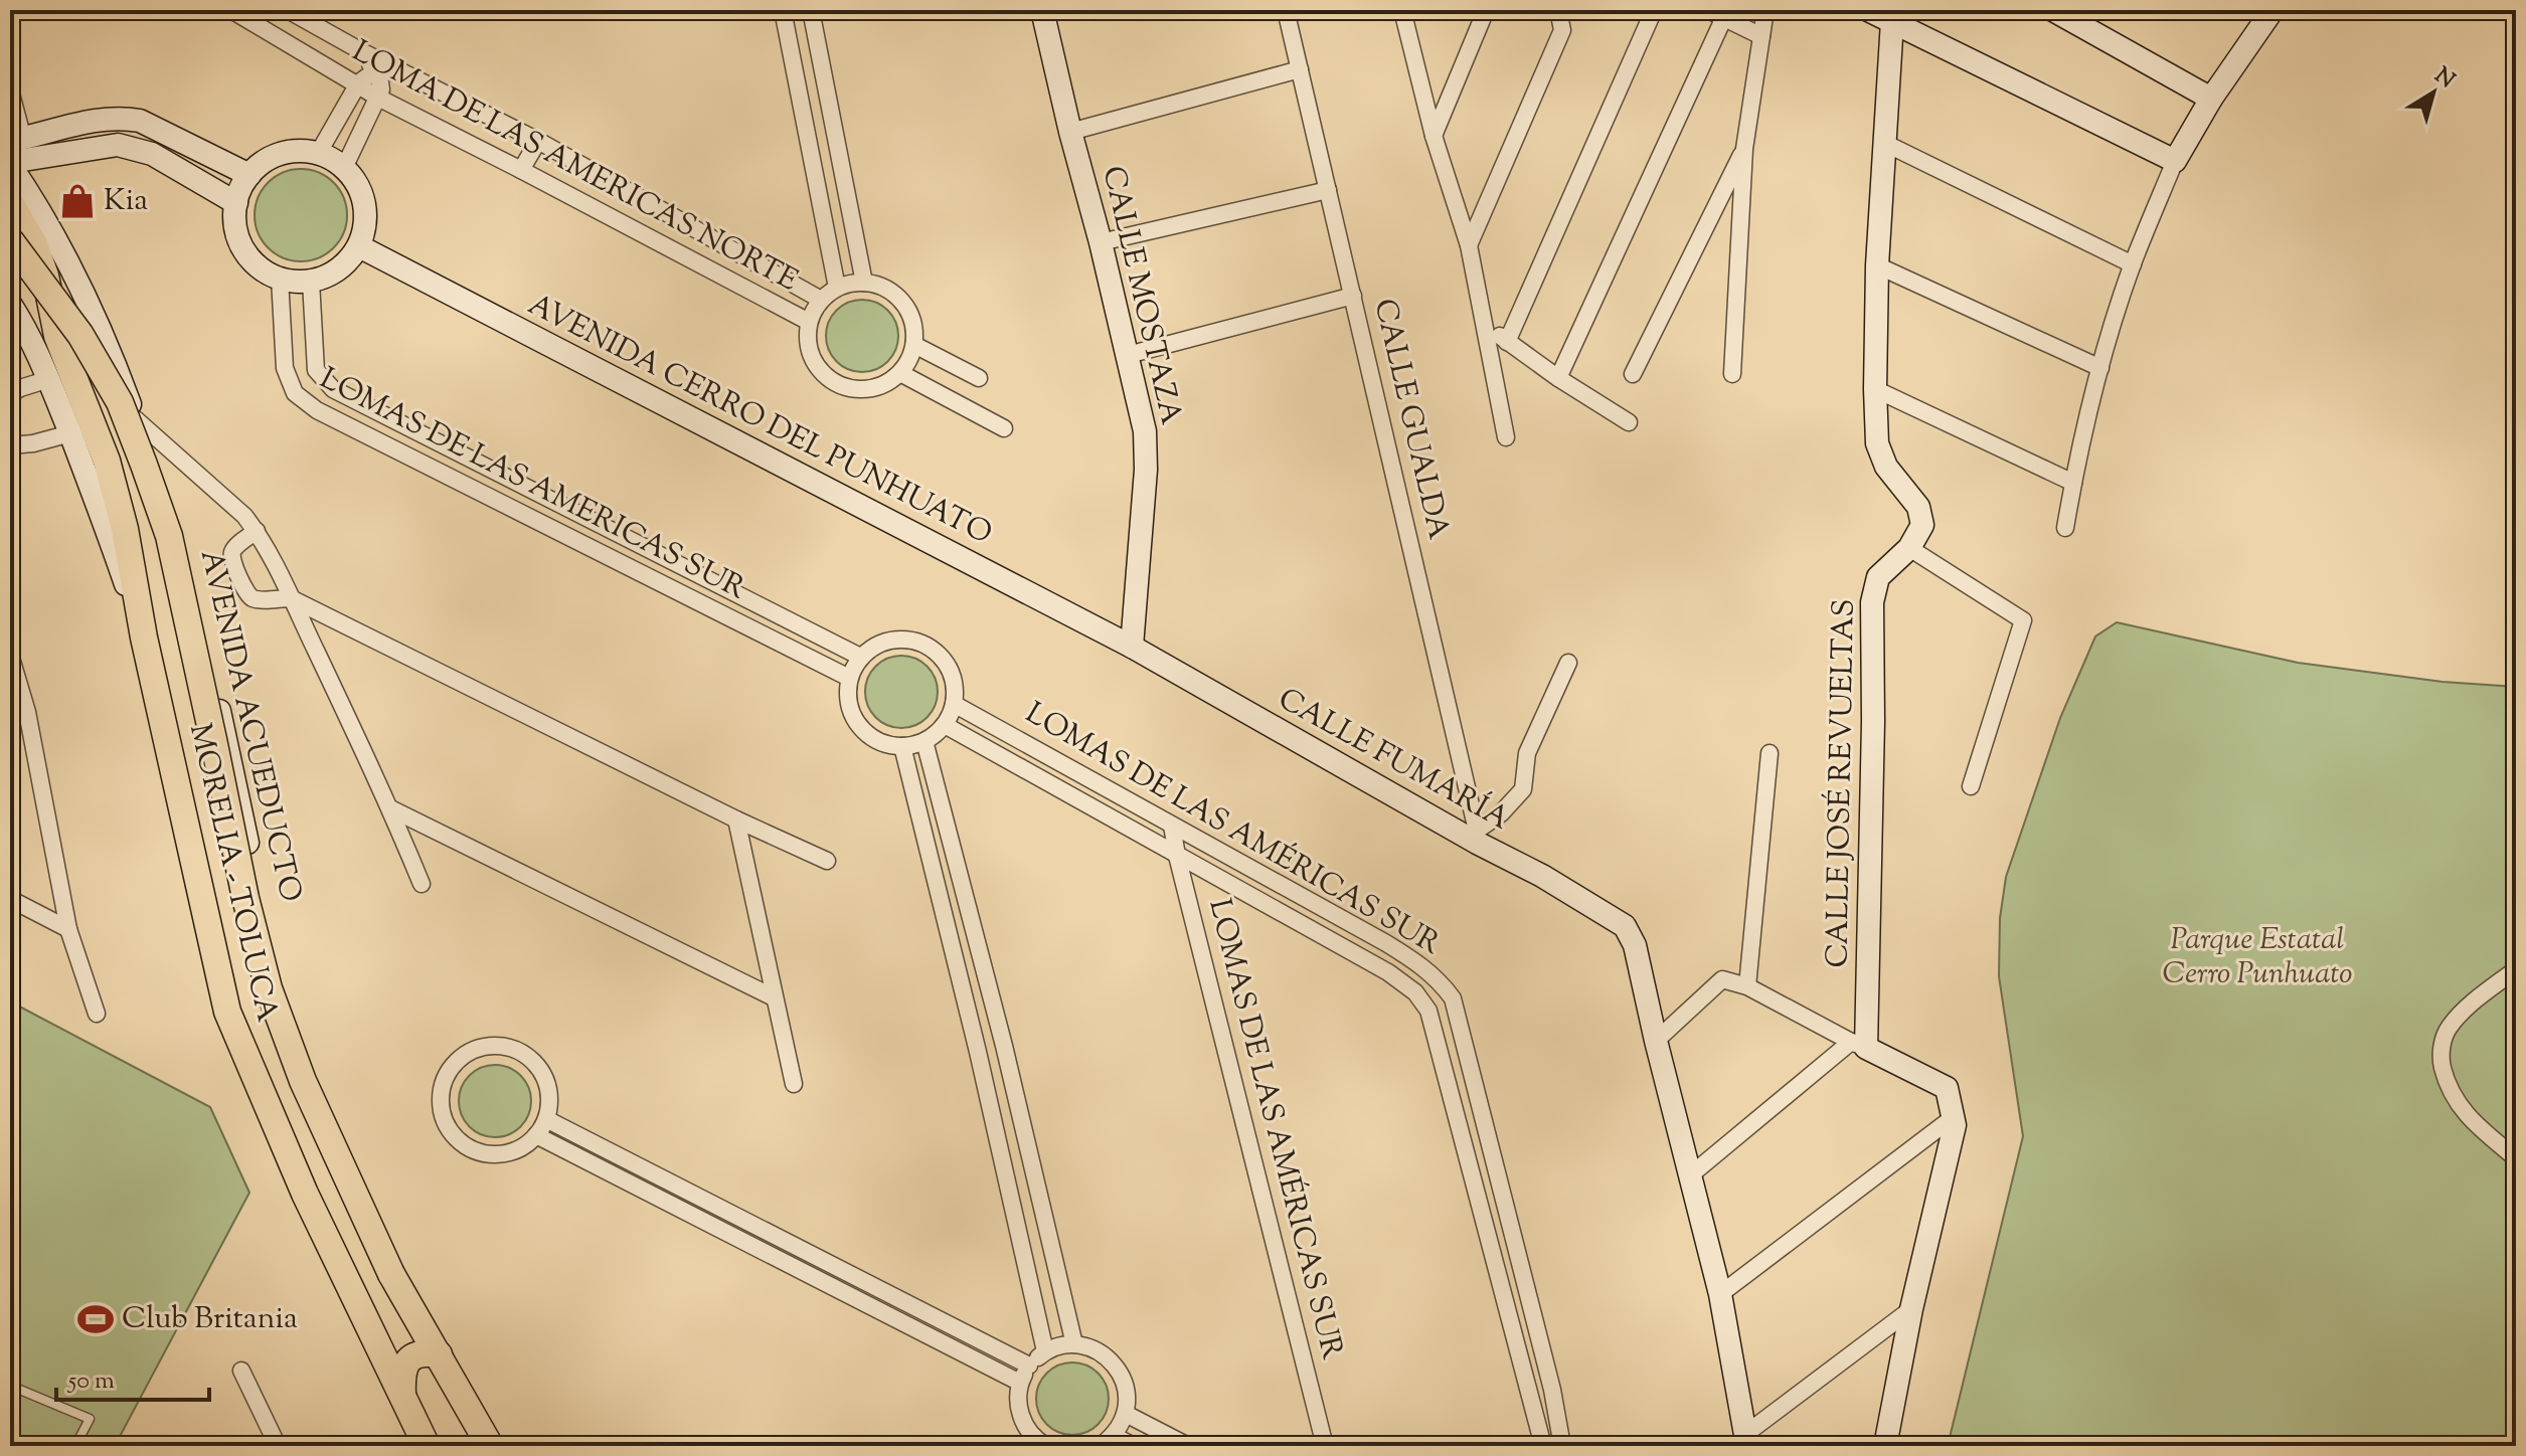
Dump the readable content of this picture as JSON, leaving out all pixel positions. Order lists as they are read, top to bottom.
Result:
{
  "streets": {
    "main road": ["MORELIA - TOLUCA"],
    "street": [
      "LOMA DE LAS AMERICAS NORTE",
      "CALLE MOSTAZA",
      "CALLE GUALDA",
      "AVENIDA CERRO DEL PUNHUATO",
      "LOMAS DE LAS AMERICAS SUR",
      "AVENIDA ACUEDUCTO",
      "CALLE FUMARÍA",
      "CALLE JOSÉ REVUELTAS",
      "LOMAS DE LAS AMÉRICAS SUR"
    ]
  },
  "crossings": [
    ["CALLE MOSTAZA", "AVENIDA CERRO DEL PUNHUATO"],
    ["CALLE MOSTAZA", "CALLE FUMARÍA"],
    ["CALLE GUALDA", "CALLE FUMARÍA"],
    ["AVENIDA CERRO DEL PUNHUATO", "LOMAS DE LAS AMERICAS SUR"],
    ["AVENIDA CERRO DEL PUNHUATO", "CALLE FUMARÍA"],
    ["LOMAS DE LAS AMERICAS SUR", "LOMAS DE LAS AMÉRICAS SUR"],
    ["AVENIDA ACUEDUCTO", "MORELIA - TOLUCA"]
  ],
  "parks": ["Parque Estatal Cerro Punhuato"],
  "places": {
    "shop": ["Kia"],
    "sports": ["Club Britania"]
  },
  "scale_bar": "50 m",
  "north": "top right"
}
